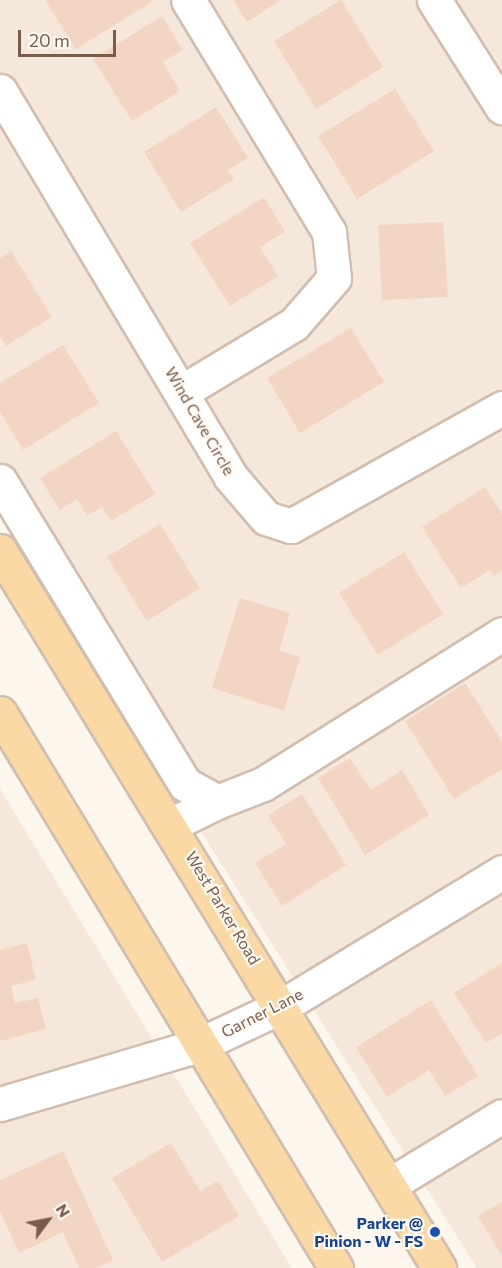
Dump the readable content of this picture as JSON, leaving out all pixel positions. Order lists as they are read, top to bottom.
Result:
{
  "streets": {
    "main road": ["West Parker Road"],
    "street": ["Wind Cave Circle", "Garner Lane"]
  },
  "crossings": [
    ["West Parker Road", "Garner Lane"]
  ],
  "places": ["Parker @ Pinion - W - FS"],
  "scale_bar": "20 m",
  "north": "top right"
}
